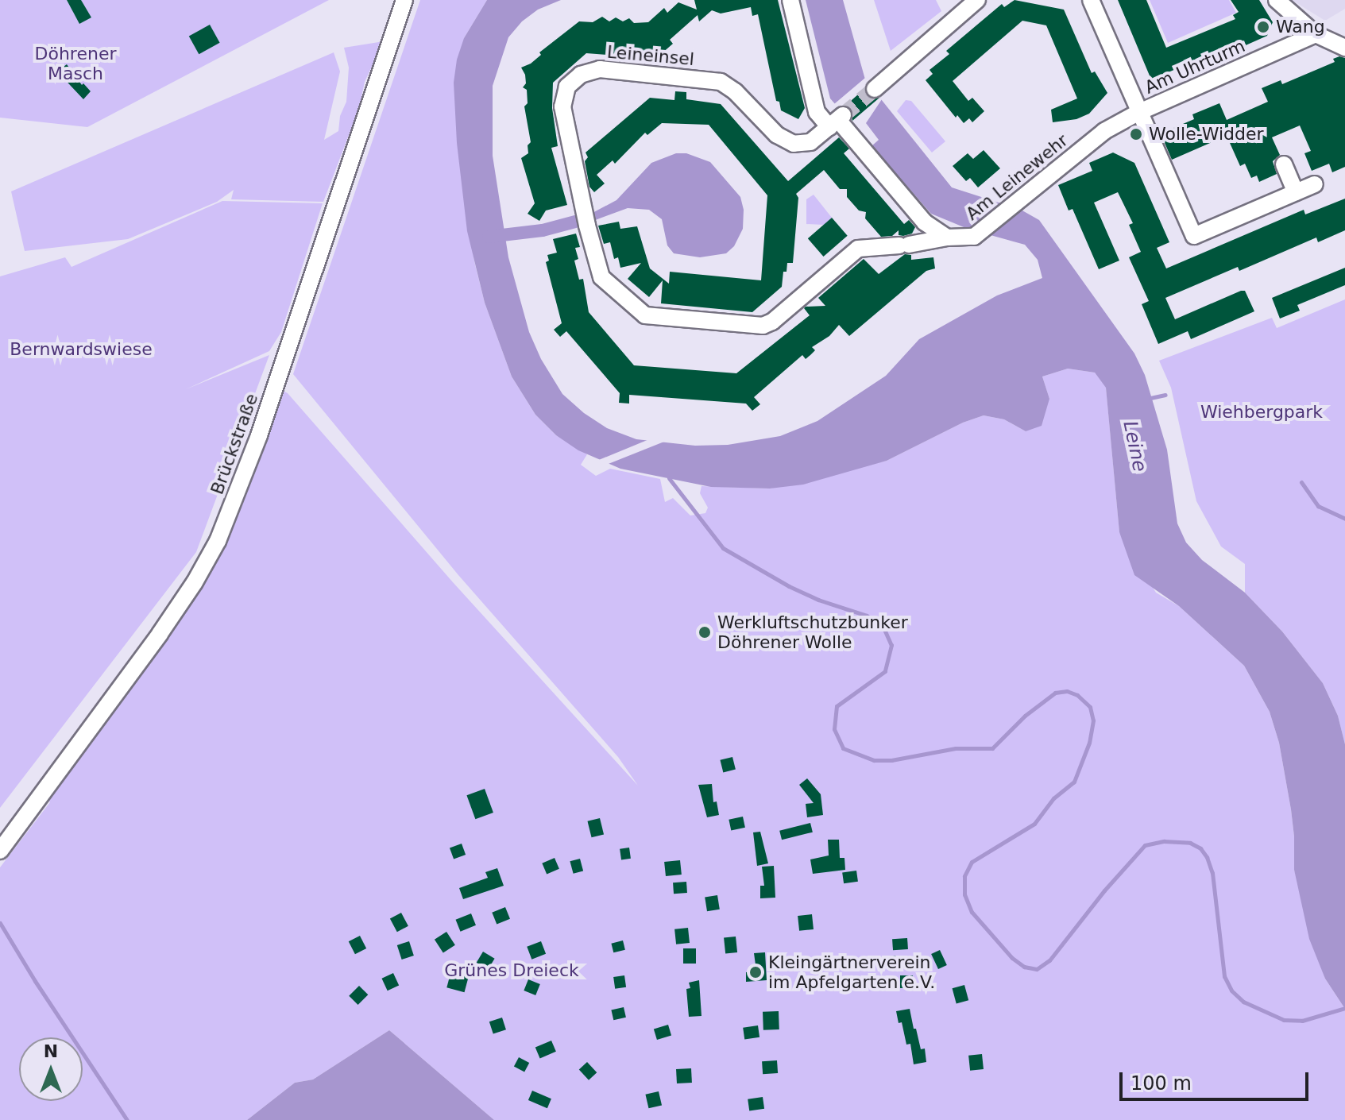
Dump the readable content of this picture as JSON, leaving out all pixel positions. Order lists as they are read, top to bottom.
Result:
{
  "streets": {
    "street": [
      "Leineinsel",
      "Am Uhrturm",
      "Am Leinewehr",
      "Brückstraße"
    ]
  },
  "crossings": [
    ["Leineinsel", "Am Leinewehr"],
    ["Am Uhrturm", "Am Leinewehr"]
  ],
  "water": ["Leine"],
  "parks": [
    "Döhrener Masch",
    "Bernwardswiese",
    "Wiehbergpark",
    "Grünes Dreieck"
  ],
  "places": [
    "Wang",
    "Wolle-Widder",
    "Werkluftschutzbunker Döhrener Wolle",
    "Kleingärtnerverein im Apfelgarten e.V."
  ],
  "scale_bar": "100 m",
  "north": "top"
}
